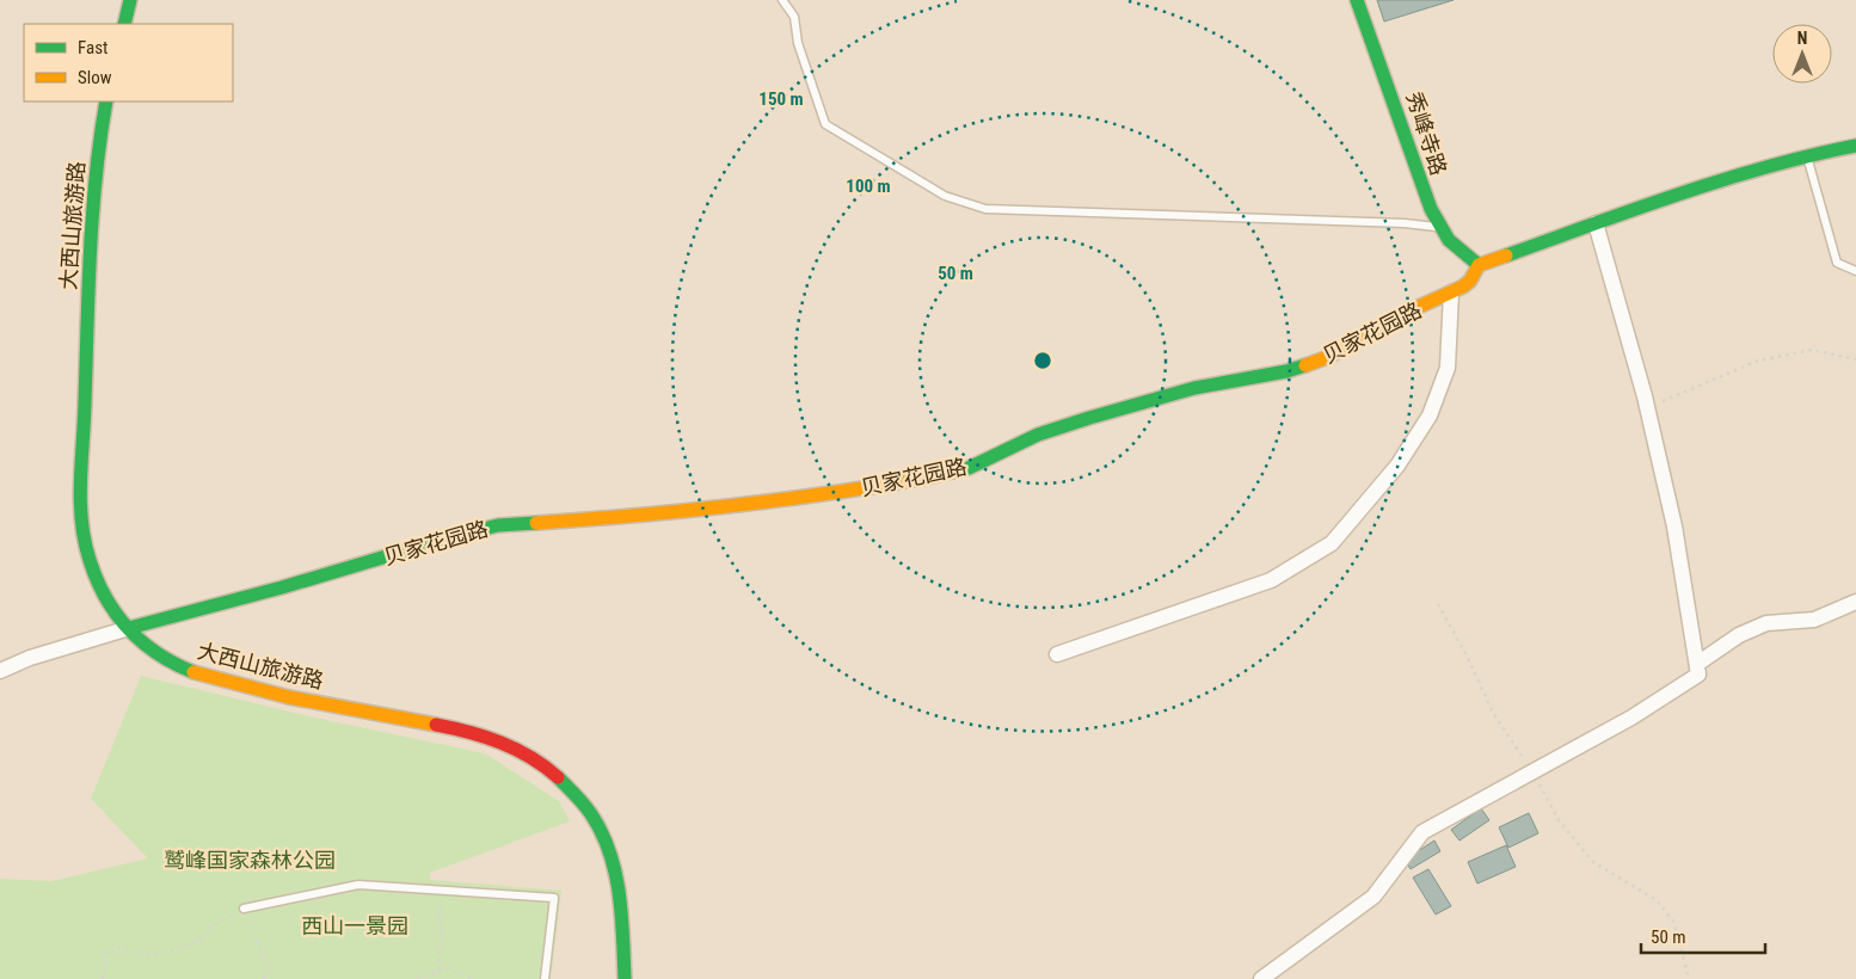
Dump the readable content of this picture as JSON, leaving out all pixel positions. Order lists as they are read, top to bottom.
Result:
{
  "streets": {
    "street": ["秀峰寺路", "大西山旅游路", "贝家花园路"]
  },
  "crossings": [
    ["秀峰寺路", "贝家花园路"],
    ["大西山旅游路", "贝家花园路"]
  ],
  "parks": ["鹫峰国家森林公园", "西山一景园"],
  "legend": ["Fast", "Slow"],
  "scale_bar": "50 m",
  "north": "top",
  "rings": ["150 m", "100 m", "50 m"]
}
